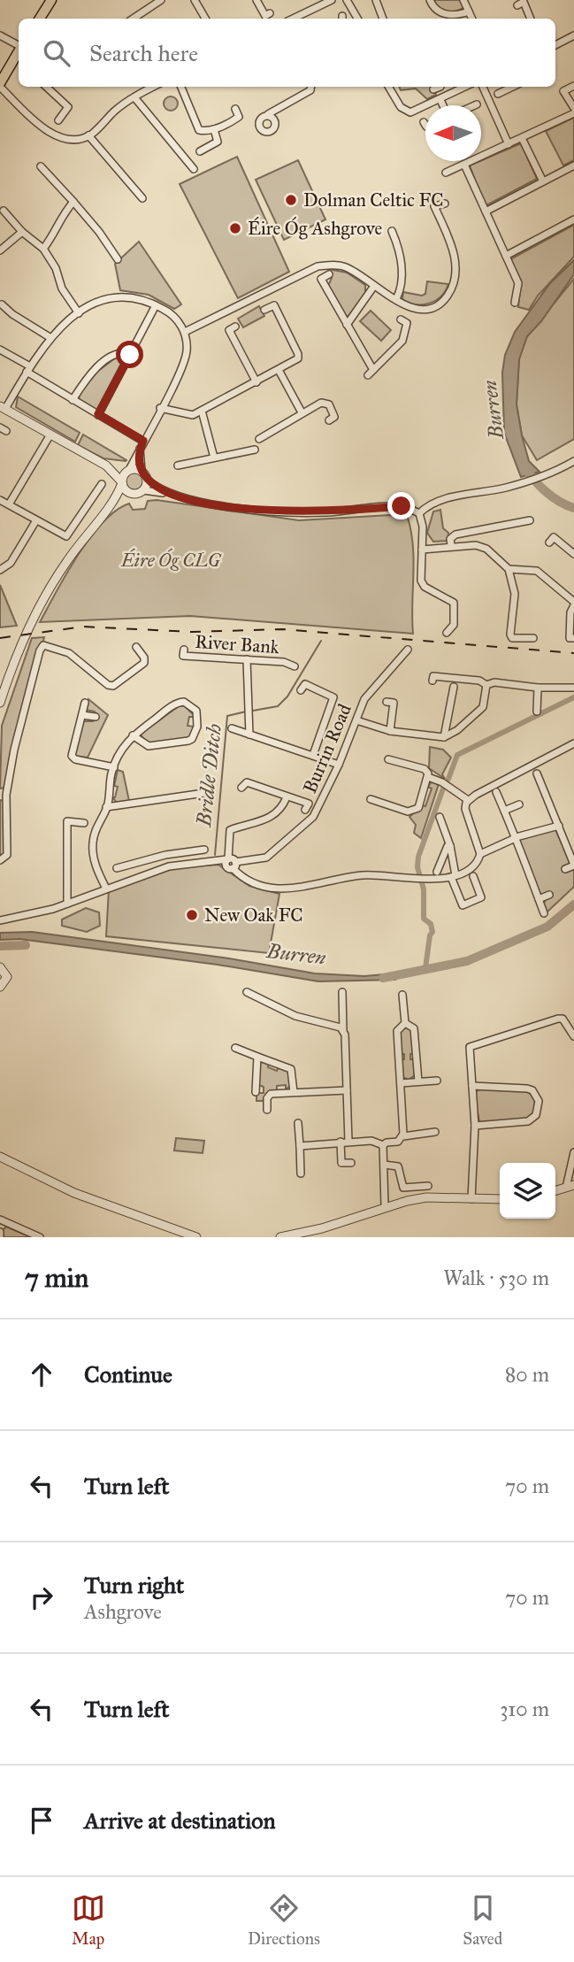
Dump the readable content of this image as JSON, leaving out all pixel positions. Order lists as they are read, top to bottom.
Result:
{
  "streets": {
    "street": ["River Bank", "Burrin Road"]
  },
  "water": ["Burren", "Bridle Ditch"],
  "parks": ["Éire Óg CLG"],
  "places": ["Dolman Celtic FC", "Éire Óg Ashgrove", "New Oak FC"],
  "north": "left",
  "page": {
    "search": "Search here",
    "heading": ["7 min", "Walk · 530 m"],
    "list": [
      ["Continue", "80 m"],
      ["Turn left", "70 m"],
      ["Turn right", "Ashgrove", "70 m"],
      ["Turn left", "310 m"],
      "Arrive at destination"
    ],
    "nav": ["Map", "Directions", "Saved"]
  }
}
